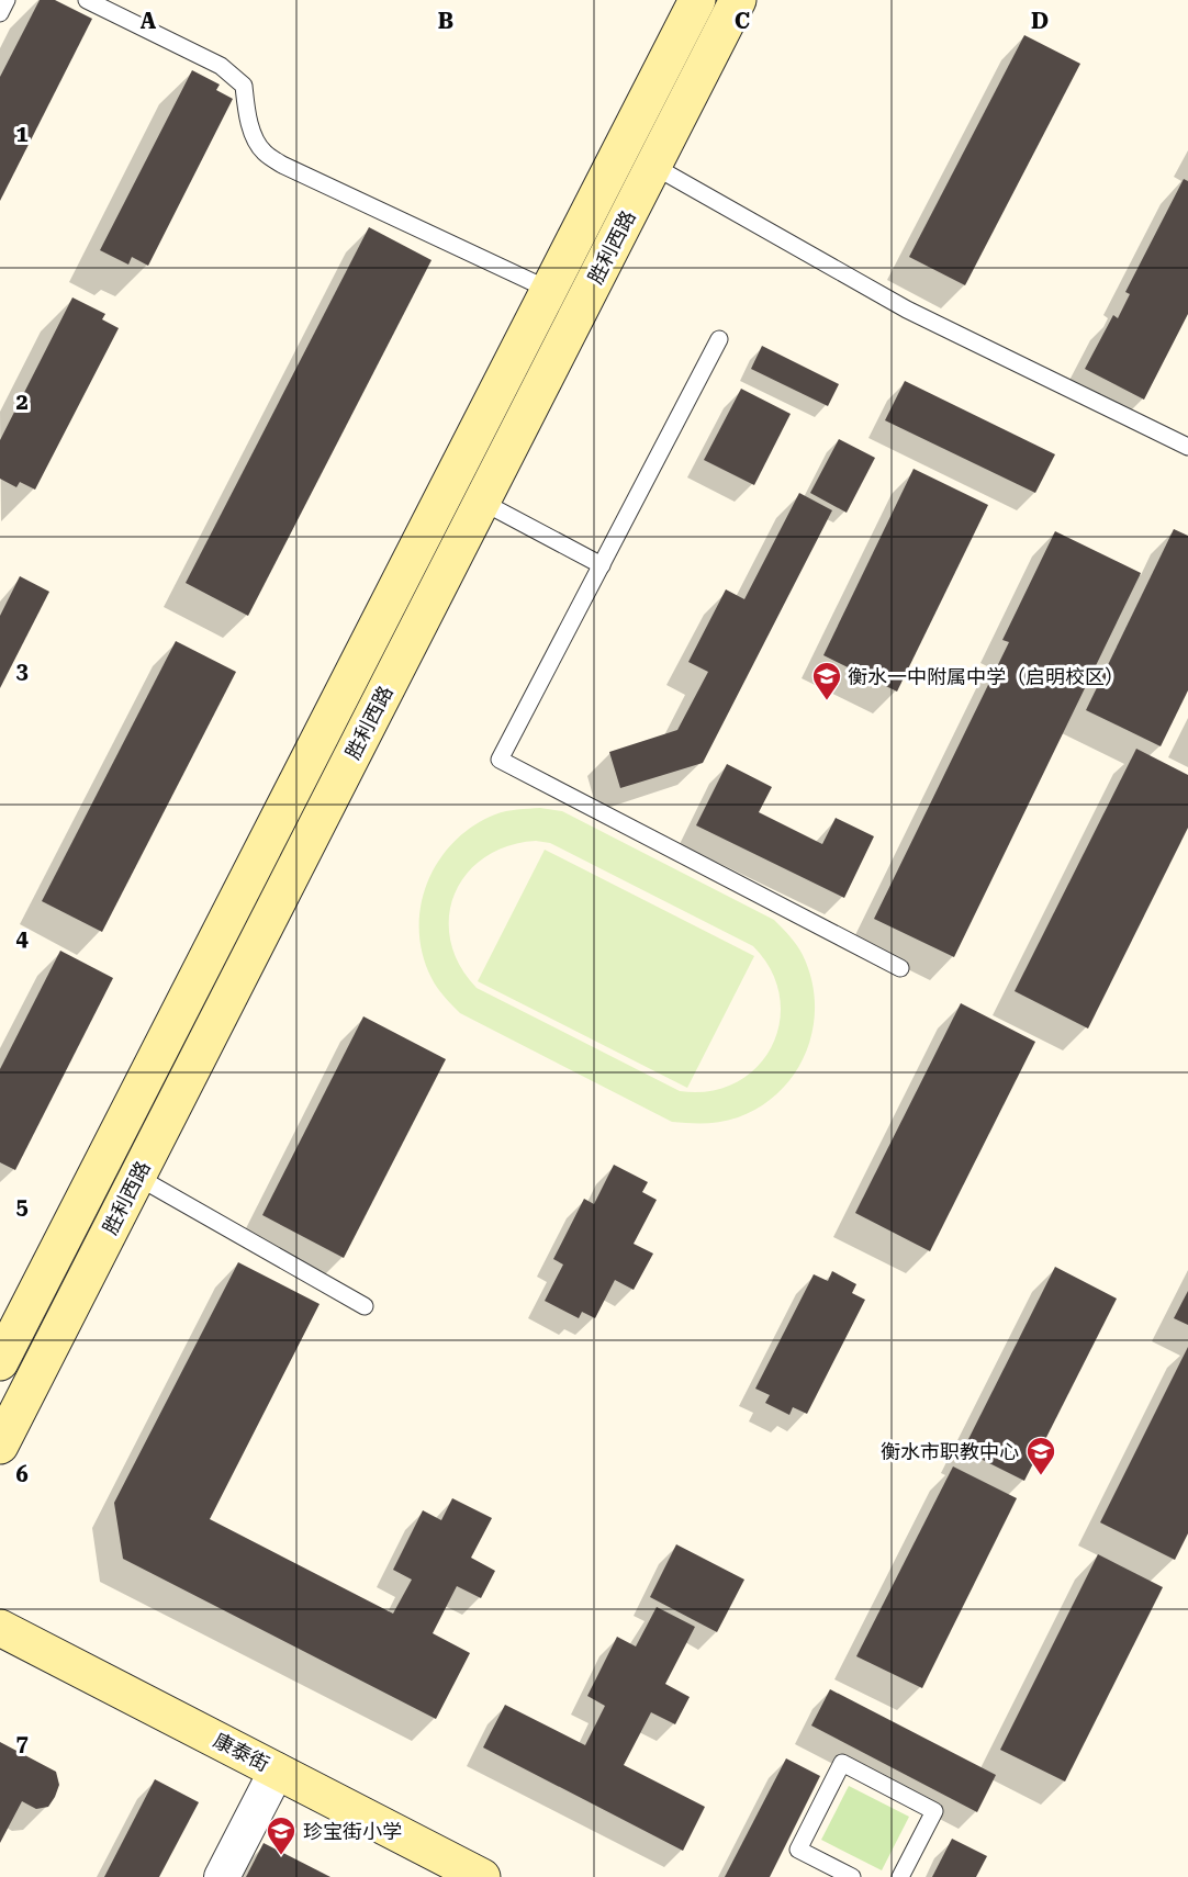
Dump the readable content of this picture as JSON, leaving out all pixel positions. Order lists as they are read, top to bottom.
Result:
{
  "streets": {
    "main road": ["胜利西路", "康泰街"]
  },
  "places": {
    "school or university": ["衡水一中附属中学（启明校区）", "衡水市职教中心", "珍宝街小学"]
  },
  "grid": {
    "columns": [
      "A",
      "B",
      "C",
      "D"
    ],
    "rows": [
      "1",
      "2",
      "3",
      "4",
      "5",
      "6",
      "7"
    ]
  }
}
